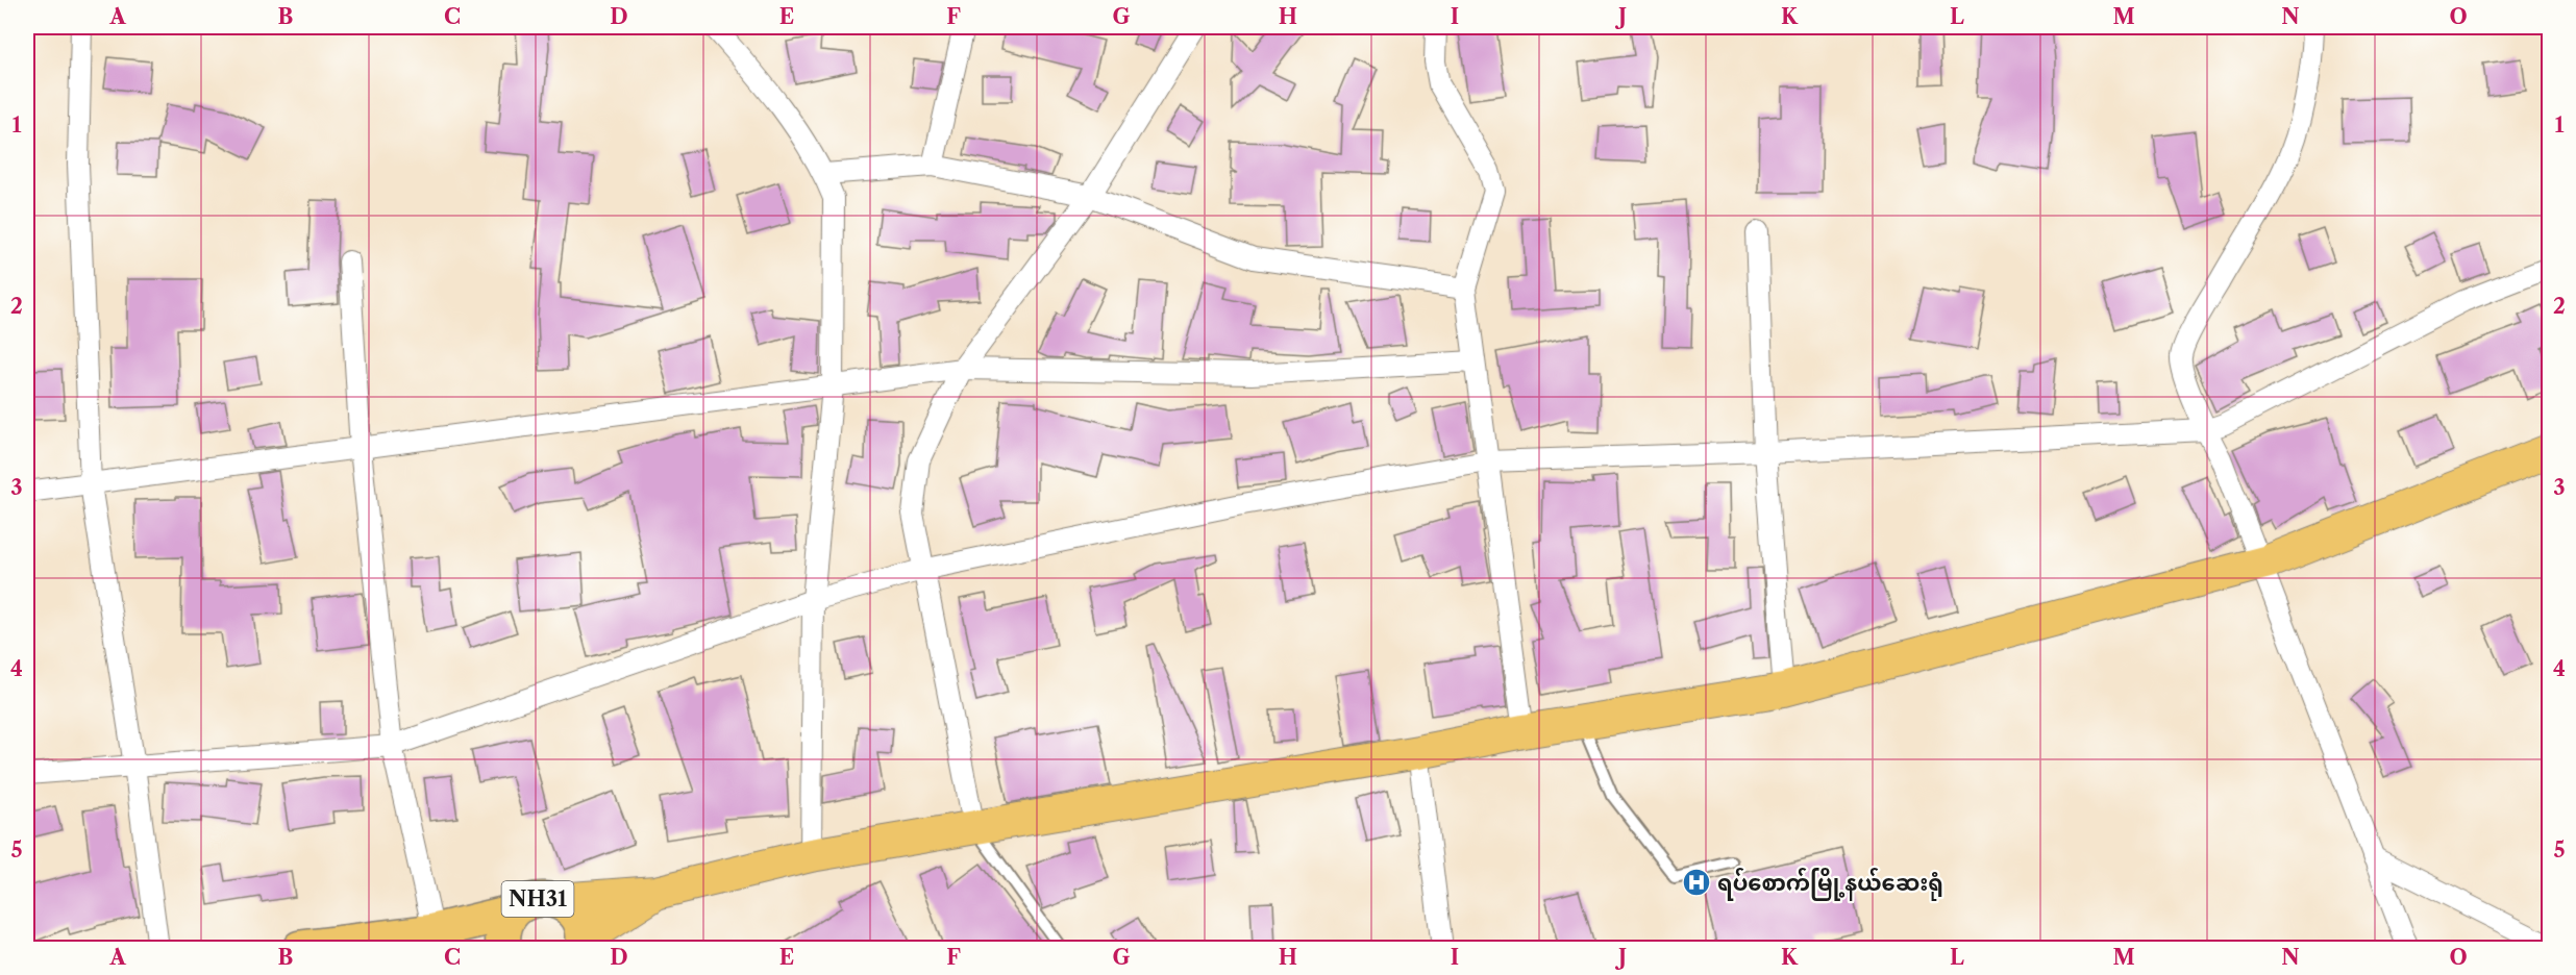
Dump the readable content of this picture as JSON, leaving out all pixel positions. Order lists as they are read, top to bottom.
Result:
{
  "streets": {
    "highway": ["NH31"]
  },
  "places": {
    "hospital": ["ရပ်စောက်မြို့နယ်ဆေးရုံ"]
  },
  "grid": {
    "columns": [
      "A",
      "B",
      "C",
      "D",
      "E",
      "F",
      "G",
      "H",
      "I",
      "J",
      "K",
      "L",
      "M",
      "N",
      "O"
    ],
    "rows": [
      "1",
      "2",
      "3",
      "4",
      "5"
    ]
  }
}
